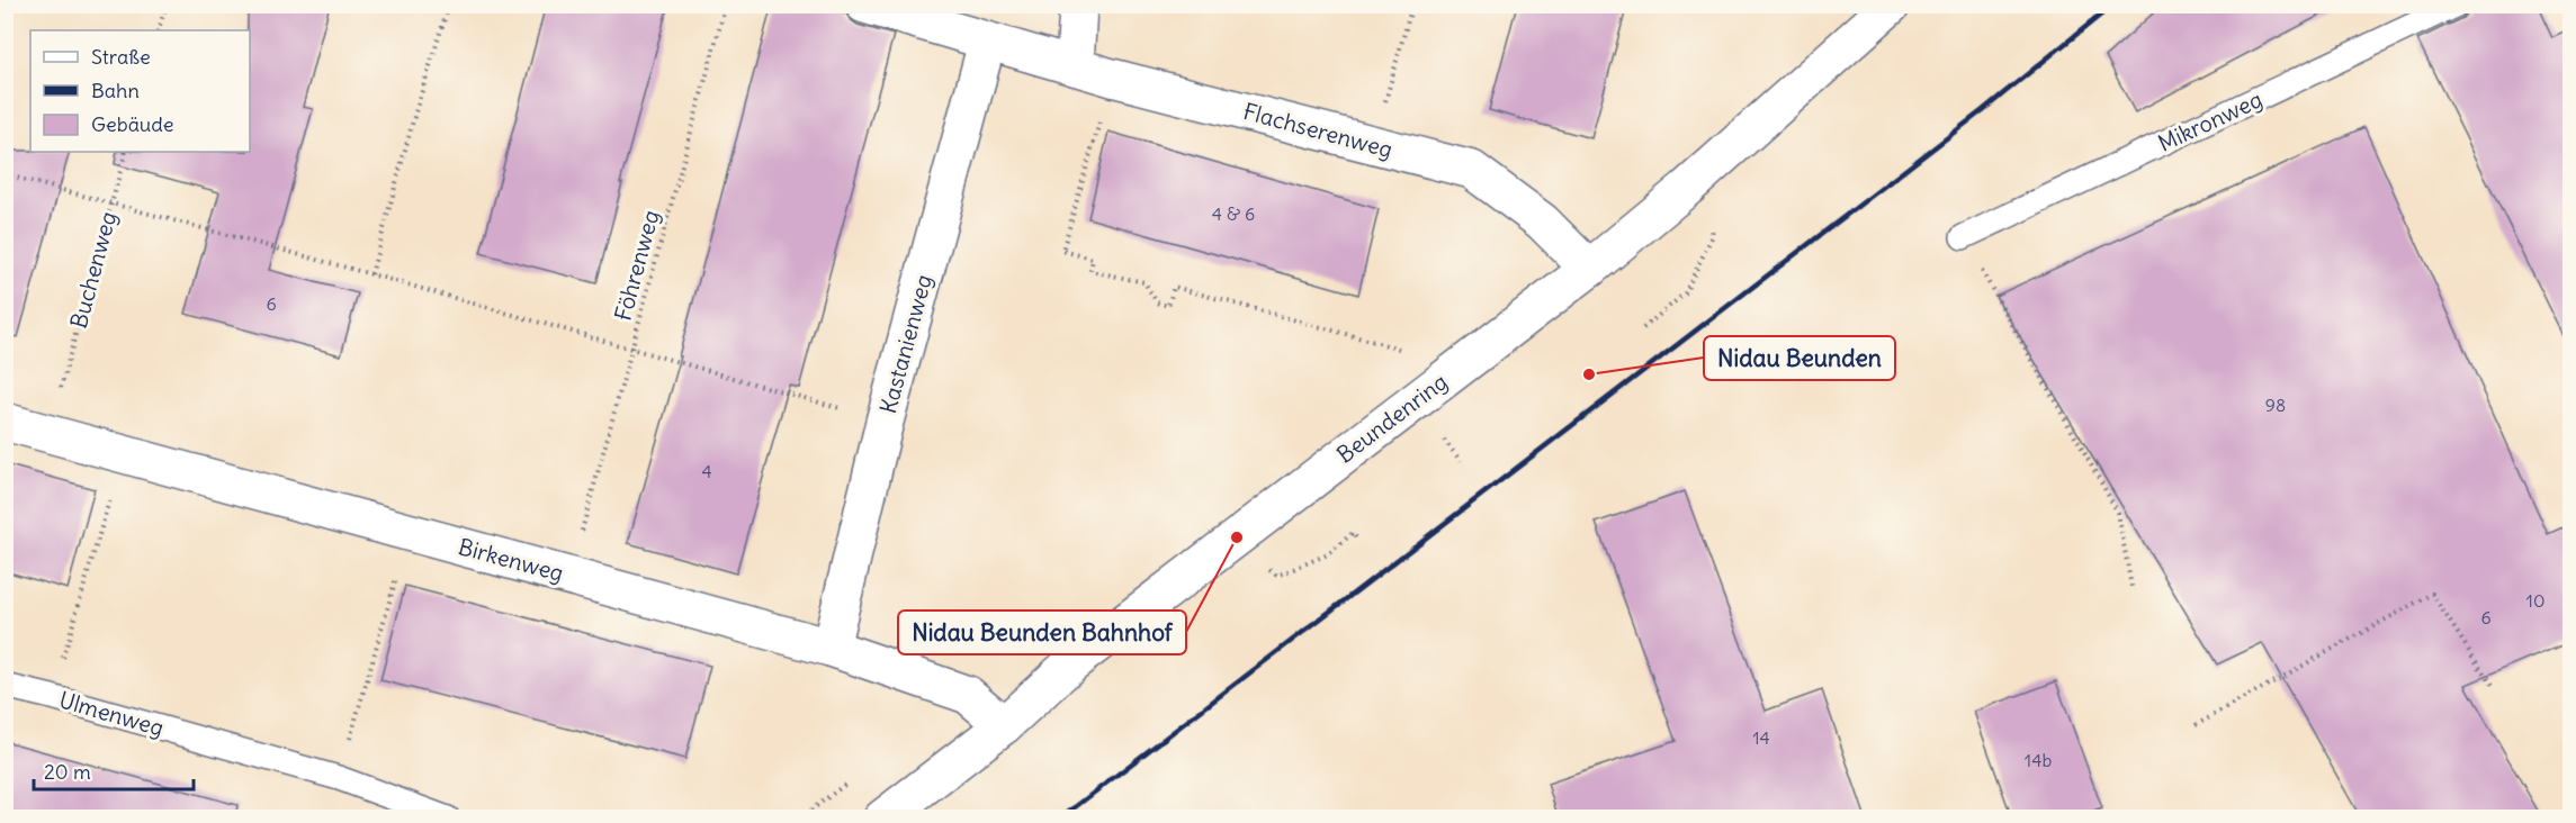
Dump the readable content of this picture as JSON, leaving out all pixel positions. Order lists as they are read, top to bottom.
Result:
{
  "streets": {
    "street": [
      "Flachserenweg",
      "Kastanienweg",
      "Beundenring",
      "Birkenweg"
    ],
    "lane": ["Mikronweg", "Ulmenweg"],
    "path": ["Föhrenweg", "Buchenweg"]
  },
  "crossings": [
    ["Flachserenweg", "Beundenring"],
    ["Kastanienweg", "Birkenweg"],
    ["Beundenring", "Birkenweg"]
  ],
  "places": ["Nidau Beunden", "Nidau Beunden Bahnhof"],
  "house_numbers": [
    "4 & 6",
    "6",
    "98",
    "4",
    "10",
    "6",
    "14",
    "14b"
  ],
  "legend": ["Straße", "Bahn", "Gebäude"],
  "scale_bar": "20 m"
}
